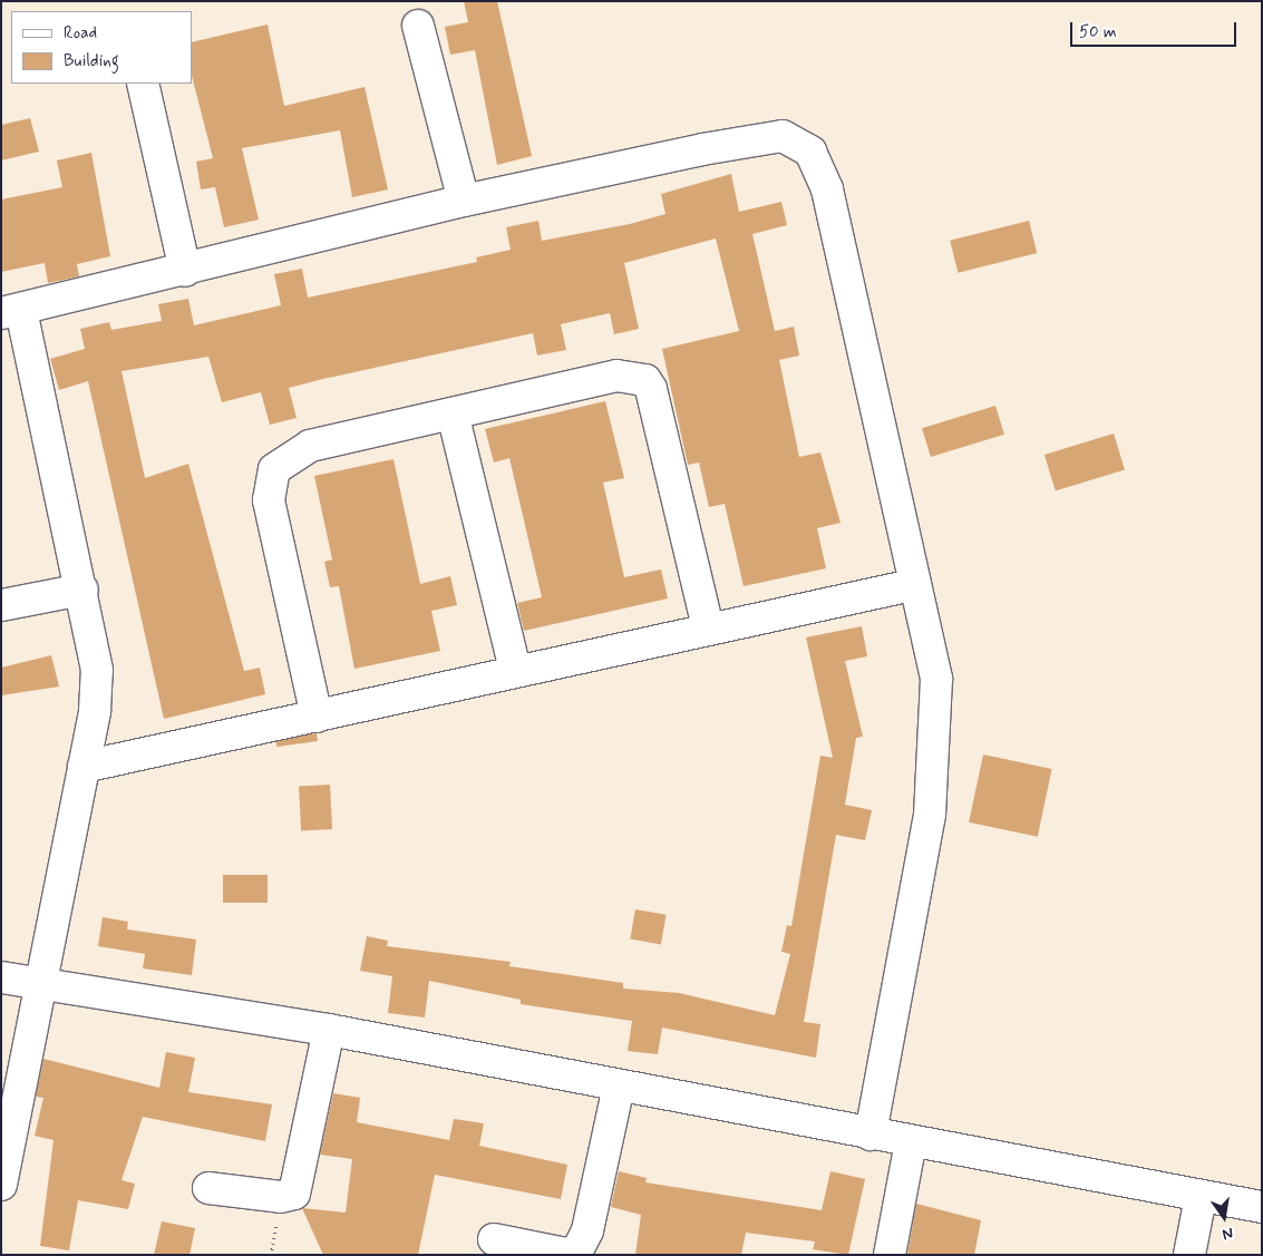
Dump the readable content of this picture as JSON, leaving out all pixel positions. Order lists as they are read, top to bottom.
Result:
{
  "legend": ["Road", "Building"],
  "scale_bar": "50 m",
  "north": "bottom"
}
